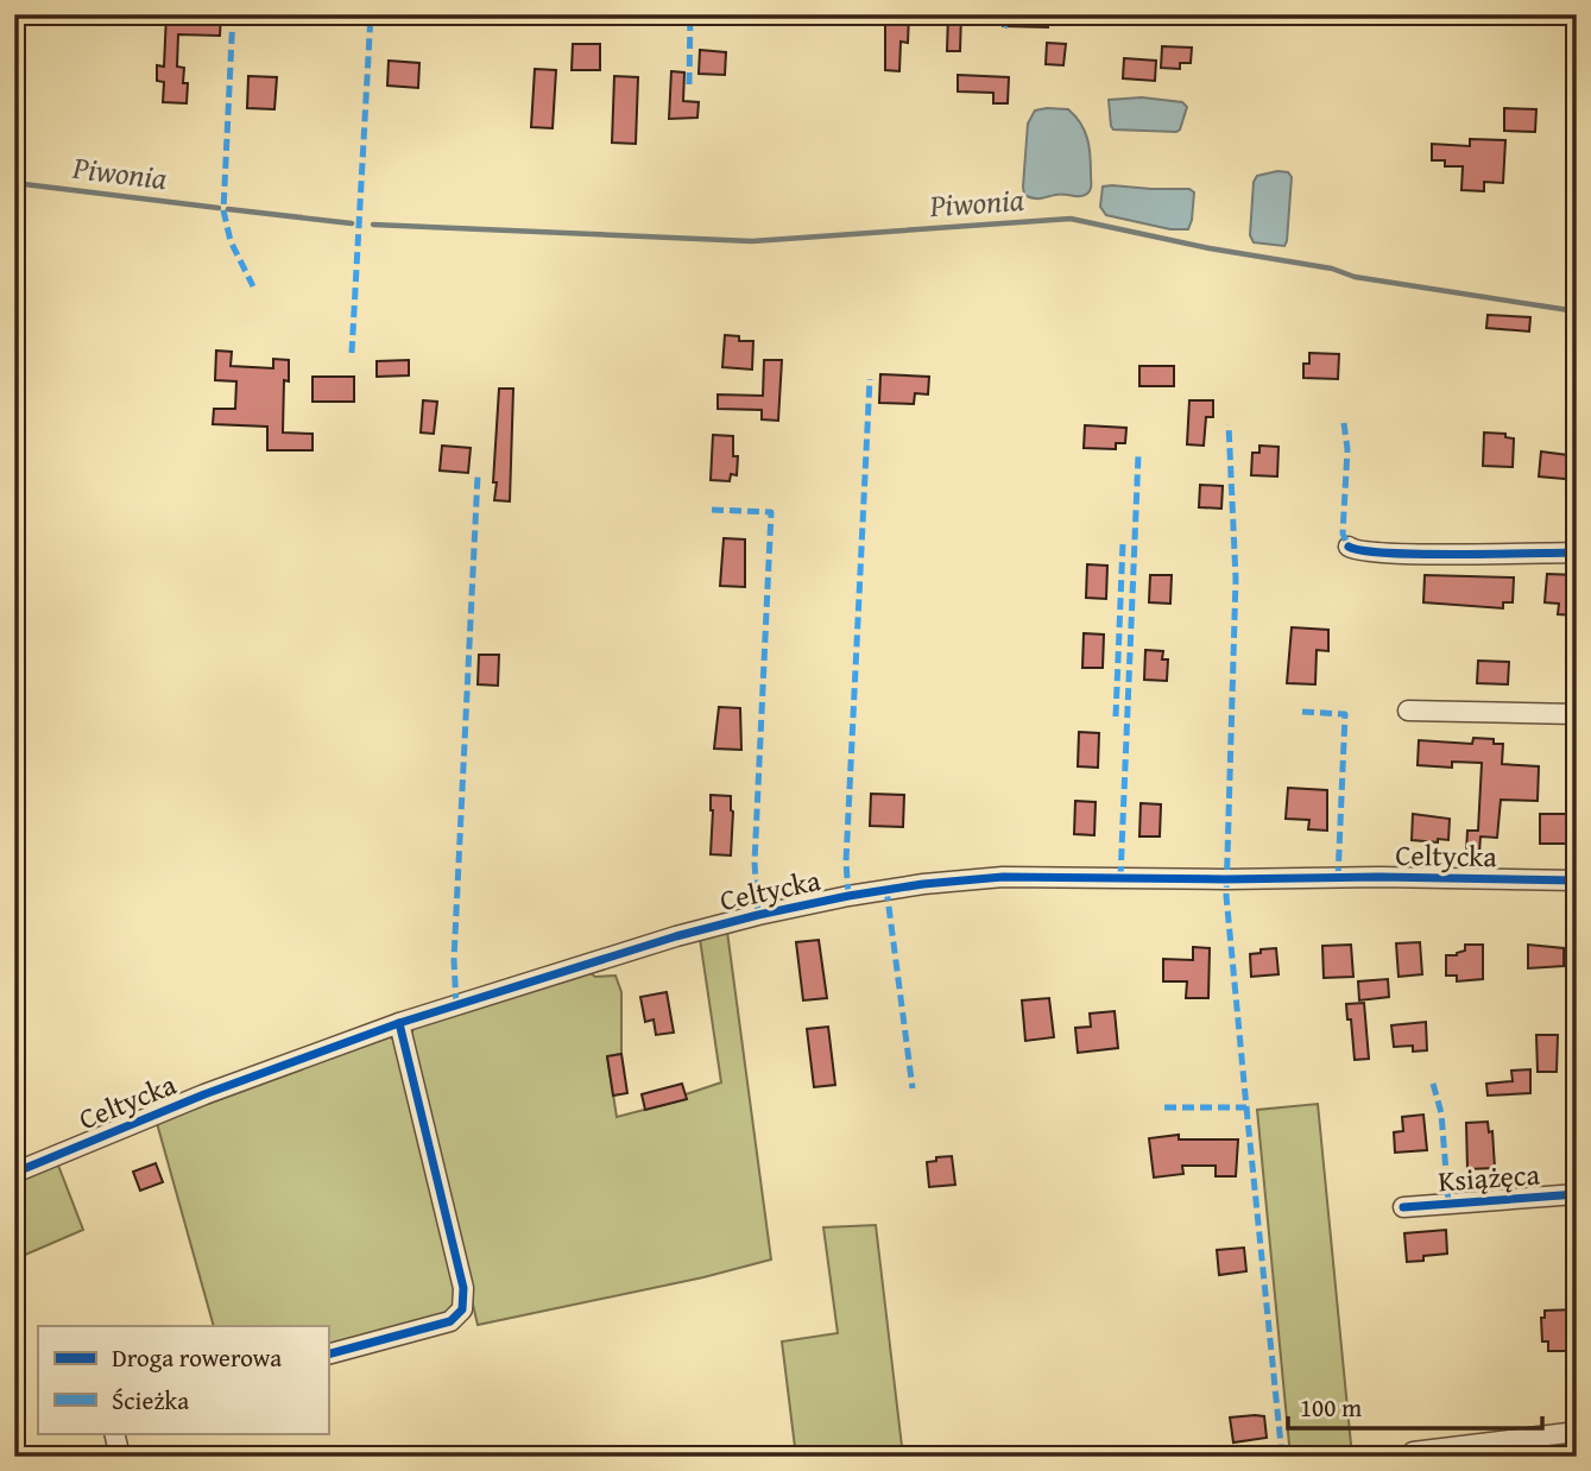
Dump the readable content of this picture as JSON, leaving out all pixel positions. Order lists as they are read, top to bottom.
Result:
{
  "streets": {
    "street": ["Celtycka", "Książęca"]
  },
  "water": ["Piwonia"],
  "legend": ["Droga rowerowa", "Ścieżka"],
  "scale_bar": "100 m"
}
